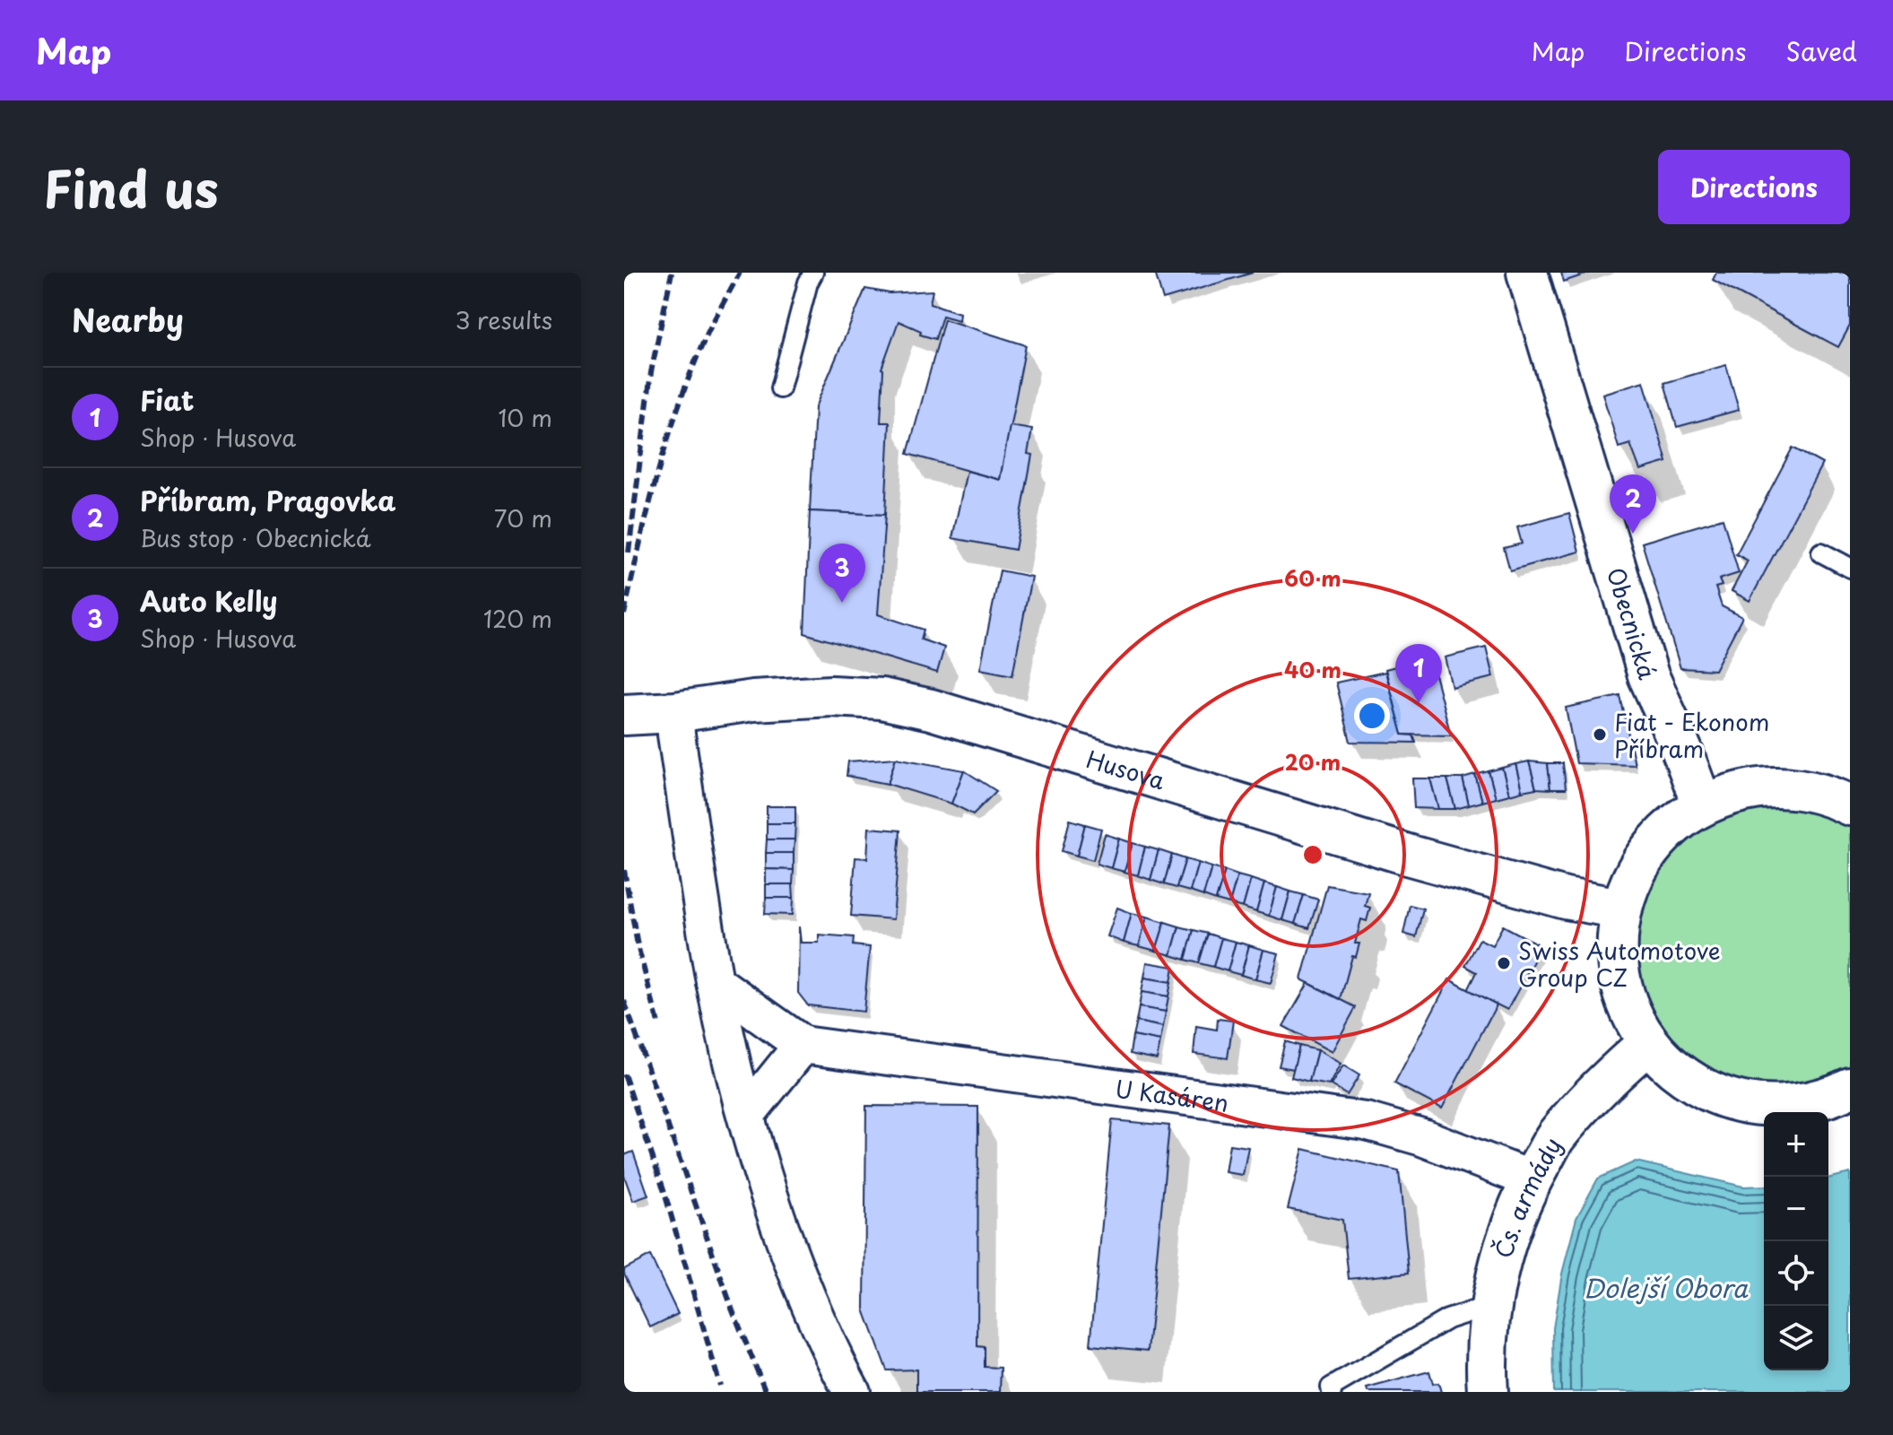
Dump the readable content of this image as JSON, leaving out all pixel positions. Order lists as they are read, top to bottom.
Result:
{
  "streets": {
    "main road": ["Obecnická", "Husova", "Čs. armády"],
    "street": ["U Kasáren"]
  },
  "crossings": [
    ["U Kasáren", "Čs. armády"]
  ],
  "water": ["Dolejší Obora"],
  "places": ["Fiat - Ekonom Příbram", "Swiss Automotove Group CZ"],
  "page": {
    "header": "Map",
    "nav": ["Map", "Directions", "Saved"],
    "title": "Find us",
    "buttons": "Directions",
    "heading": ["Nearby", "3 results"],
    "list": [
      {
        "mark": "1",
        "name": "Fiat",
        "note": "Shop · Husova",
        "value": "10 m"
      },
      {
        "mark": "2",
        "name": "Příbram, Pragovka",
        "note": "Bus stop · Obecnická",
        "value": "70 m"
      },
      {
        "mark": "3",
        "name": "Auto Kelly",
        "note": "Shop · Husova",
        "value": "120 m"
      }
    ],
    "pins": ["2", "3", "1"],
    "map_buttons": ["+", "−"]
  },
  "rings": ["60 m", "40 m", "20 m"]
}
